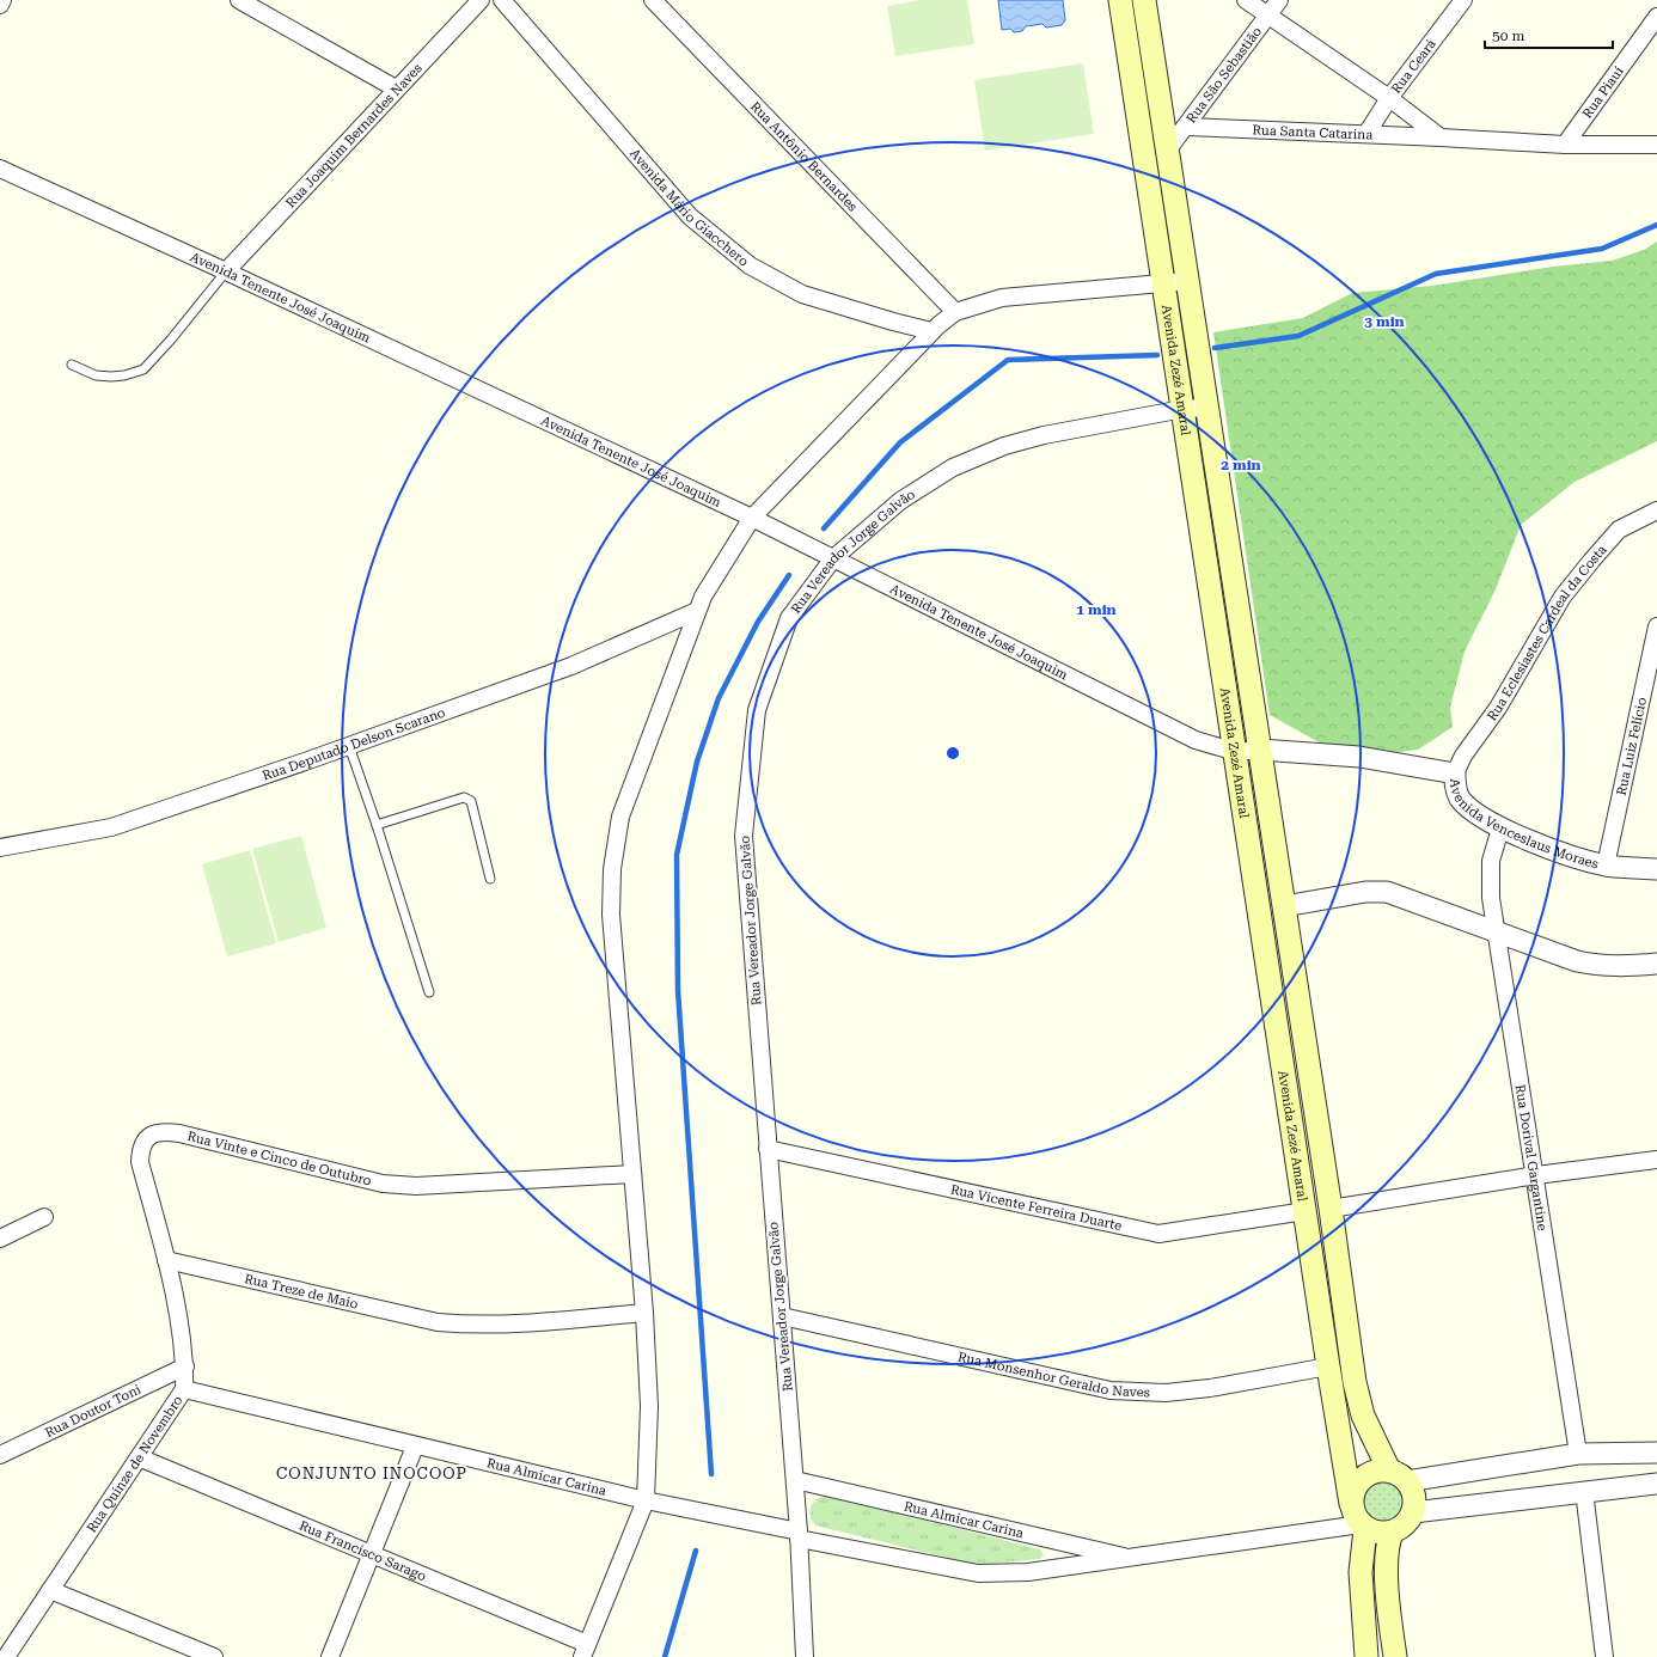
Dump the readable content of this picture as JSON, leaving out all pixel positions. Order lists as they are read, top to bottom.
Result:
{
  "streets": {
    "main road": ["Avenida Zezé Amaral"],
    "street": [
      "Rua Ceará",
      "Rua São Sebastião",
      "Rua Piauí",
      "Rua Santa Catarina",
      "Rua Joaquim Bernardes Naves",
      "Rua Antônio Bernardes",
      "Avenida Mário Giacchero",
      "Avenida Tenente José Joaquim",
      "Rua Vereador Jorge Galvão",
      "Rua Eclesiastes Cardeal da Costa",
      "Rua Deputado Delson Scarano",
      "Rua Luiz Felício",
      "Avenida Venceslaus Moraes",
      "Rua Dorival Gargantine",
      "Rua Vinte e Cinco de Outubro",
      "Rua Vicente Ferreira Duarte",
      "Rua Treze de Maio",
      "Rua Monsenhor Geraldo Naves",
      "Rua Doutor Toni",
      "Rua Quinze de Novembro",
      "Rua Almicar Carina",
      "Rua Francisco Sarago"
    ]
  },
  "crossings": [
    ["Rua Ceará", "Rua Santa Catarina"],
    ["Rua São Sebastião", "Rua Santa Catarina"],
    ["Rua São Sebastião", "Avenida Zezé Amaral"],
    ["Rua Piauí", "Rua Santa Catarina"],
    ["Rua Joaquim Bernardes Naves", "Avenida Tenente José Joaquim"],
    ["Avenida Tenente José Joaquim", "Avenida Zezé Amaral"],
    ["Avenida Tenente José Joaquim", "Rua Vereador Jorge Galvão"],
    ["Avenida Tenente José Joaquim", "Avenida Venceslaus Moraes"],
    ["Avenida Zezé Amaral", "Rua Vereador Jorge Galvão"],
    ["Avenida Zezé Amaral", "Avenida Venceslaus Moraes"],
    ["Avenida Zezé Amaral", "Rua Vicente Ferreira Duarte"],
    ["Avenida Zezé Amaral", "Rua Monsenhor Geraldo Naves"],
    ["Avenida Zezé Amaral", "Rua Almicar Carina"],
    ["Rua Vereador Jorge Galvão", "Rua Vicente Ferreira Duarte"],
    ["Rua Vereador Jorge Galvão", "Rua Monsenhor Geraldo Naves"],
    ["Rua Vereador Jorge Galvão", "Rua Almicar Carina"],
    ["Rua Eclesiastes Cardeal da Costa", "Avenida Venceslaus Moraes"],
    ["Rua Luiz Felício", "Avenida Venceslaus Moraes"],
    ["Avenida Venceslaus Moraes", "Rua Dorival Gargantine"],
    ["Rua Vinte e Cinco de Outubro", "Rua Quinze de Novembro"],
    ["Rua Treze de Maio", "Rua Quinze de Novembro"],
    ["Rua Doutor Toni", "Rua Quinze de Novembro"],
    ["Rua Quinze de Novembro", "Rua Almicar Carina"],
    ["Rua Quinze de Novembro", "Rua Francisco Sarago"]
  ],
  "districts": ["CONJUNTO INOCOOP"],
  "scale_bar": "50 m",
  "rings": ["3 min", "2 min", "1 min"]
}
